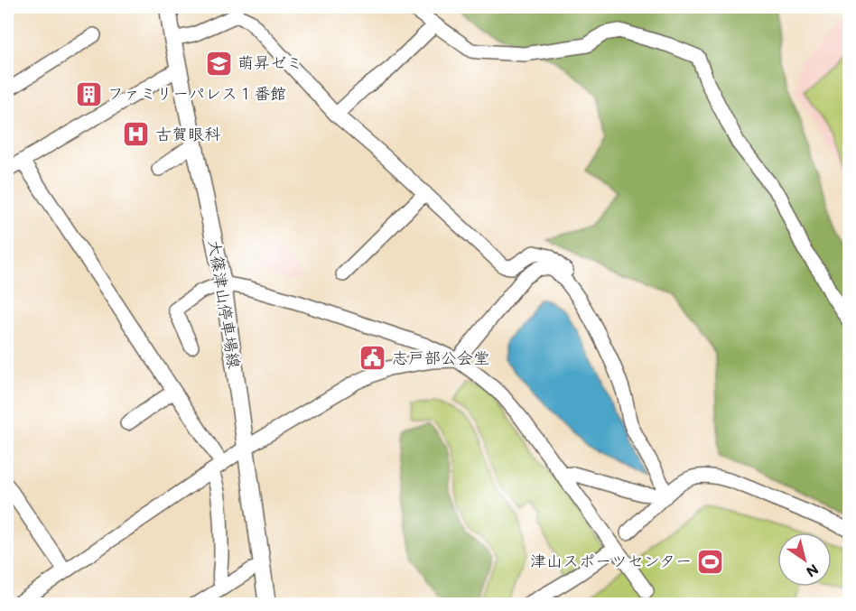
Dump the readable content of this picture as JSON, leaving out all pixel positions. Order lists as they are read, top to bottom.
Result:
{
  "streets": {
    "main road": ["大篠津山停車場線"]
  },
  "places": {
    "school or university": ["萌昇ゼミ"],
    "building": ["ファミリーパレス１番館"],
    "hospital": ["古賀眼科"],
    "public building": ["志戸部公会堂"],
    "sports": ["津山スポーツセンター"]
  },
  "north": "bottom right"
}
